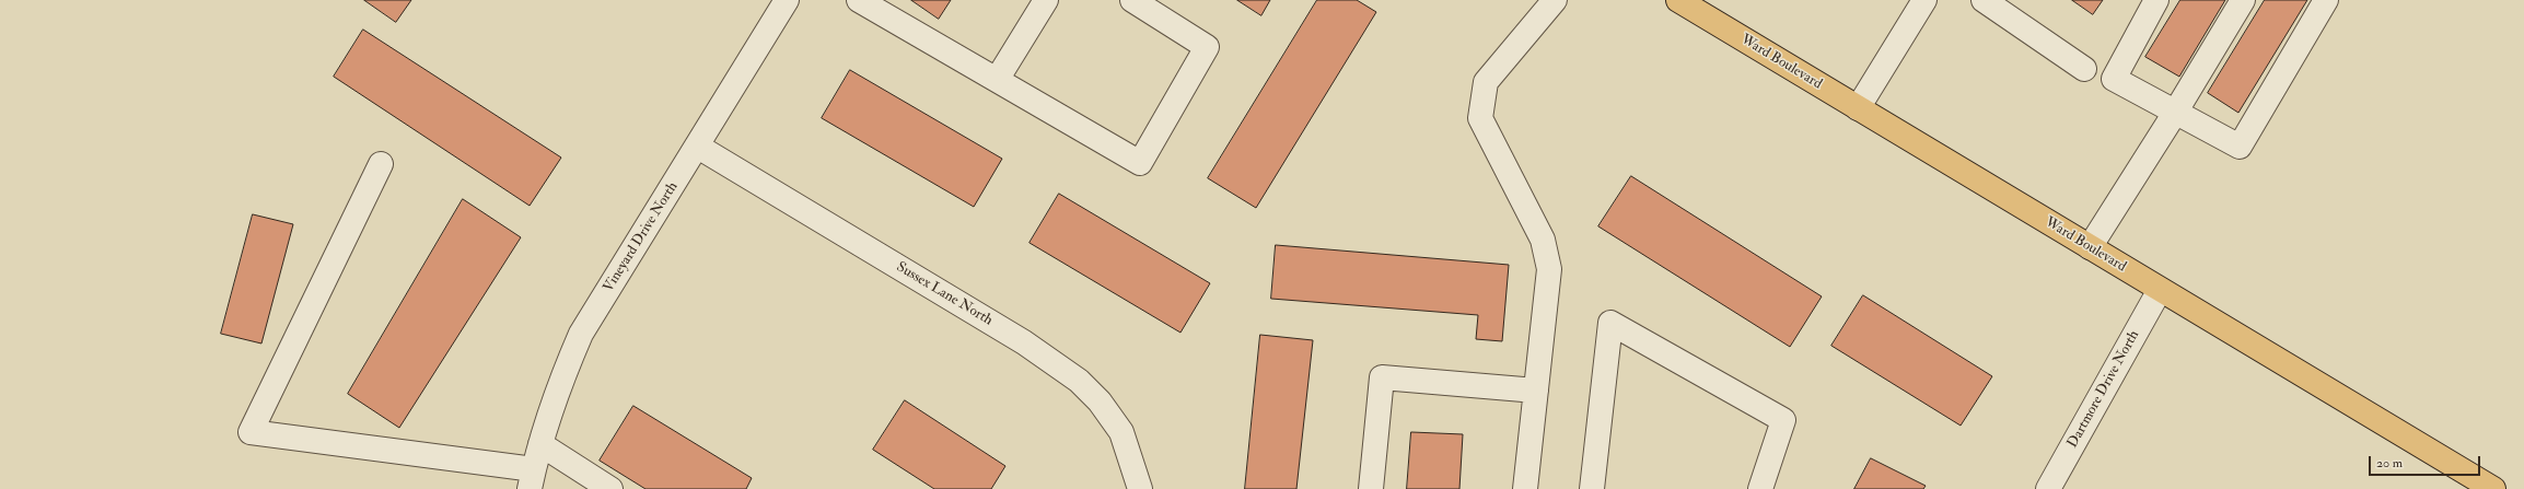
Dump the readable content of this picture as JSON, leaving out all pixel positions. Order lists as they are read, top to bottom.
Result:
{
  "streets": {
    "main road": ["Ward Boulevard"],
    "street": ["Vineyard Drive North", "Sussex Lane North", "Dartmore Drive North"]
  },
  "crossings": [
    ["Ward Boulevard", "Dartmore Drive North"],
    ["Vineyard Drive North", "Sussex Lane North"]
  ],
  "scale_bar": "20 m"
}
